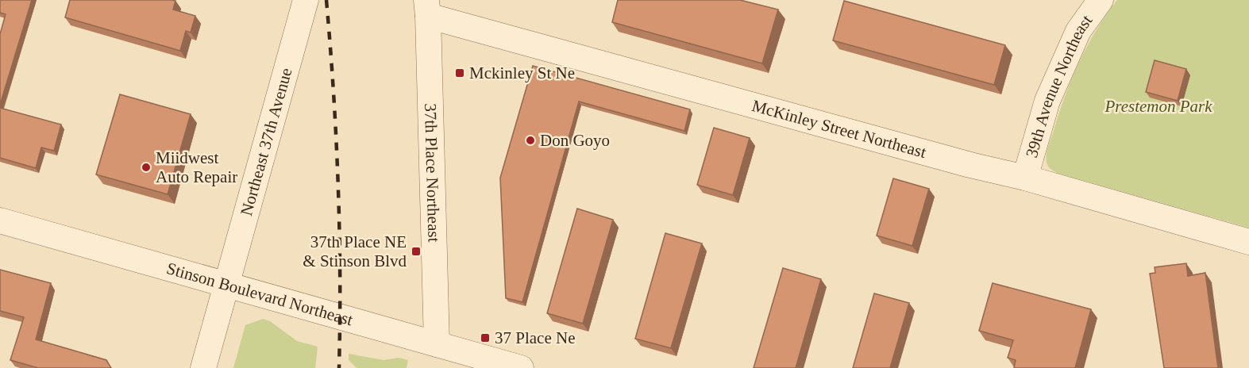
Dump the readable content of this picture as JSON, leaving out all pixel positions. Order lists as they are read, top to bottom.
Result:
{
  "streets": {
    "street": [
      "39th Avenue Northeast",
      "McKinley Street Northeast",
      "Northeast 37th Avenue",
      "37th Place Northeast",
      "Stinson Boulevard Northeast"
    ]
  },
  "crossings": [
    ["39th Avenue Northeast", "McKinley Street Northeast"],
    ["McKinley Street Northeast", "37th Place Northeast"],
    ["Northeast 37th Avenue", "Stinson Boulevard Northeast"],
    ["37th Place Northeast", "Stinson Boulevard Northeast"]
  ],
  "parks": ["Prestemon Park"],
  "places": {
    "transit": ["Mckinley St Ne", "37th Place NE & Stinson Blvd", "37 Place Ne"],
    "other": ["Don Goyo", "Miidwest Auto Repair"]
  }
}
